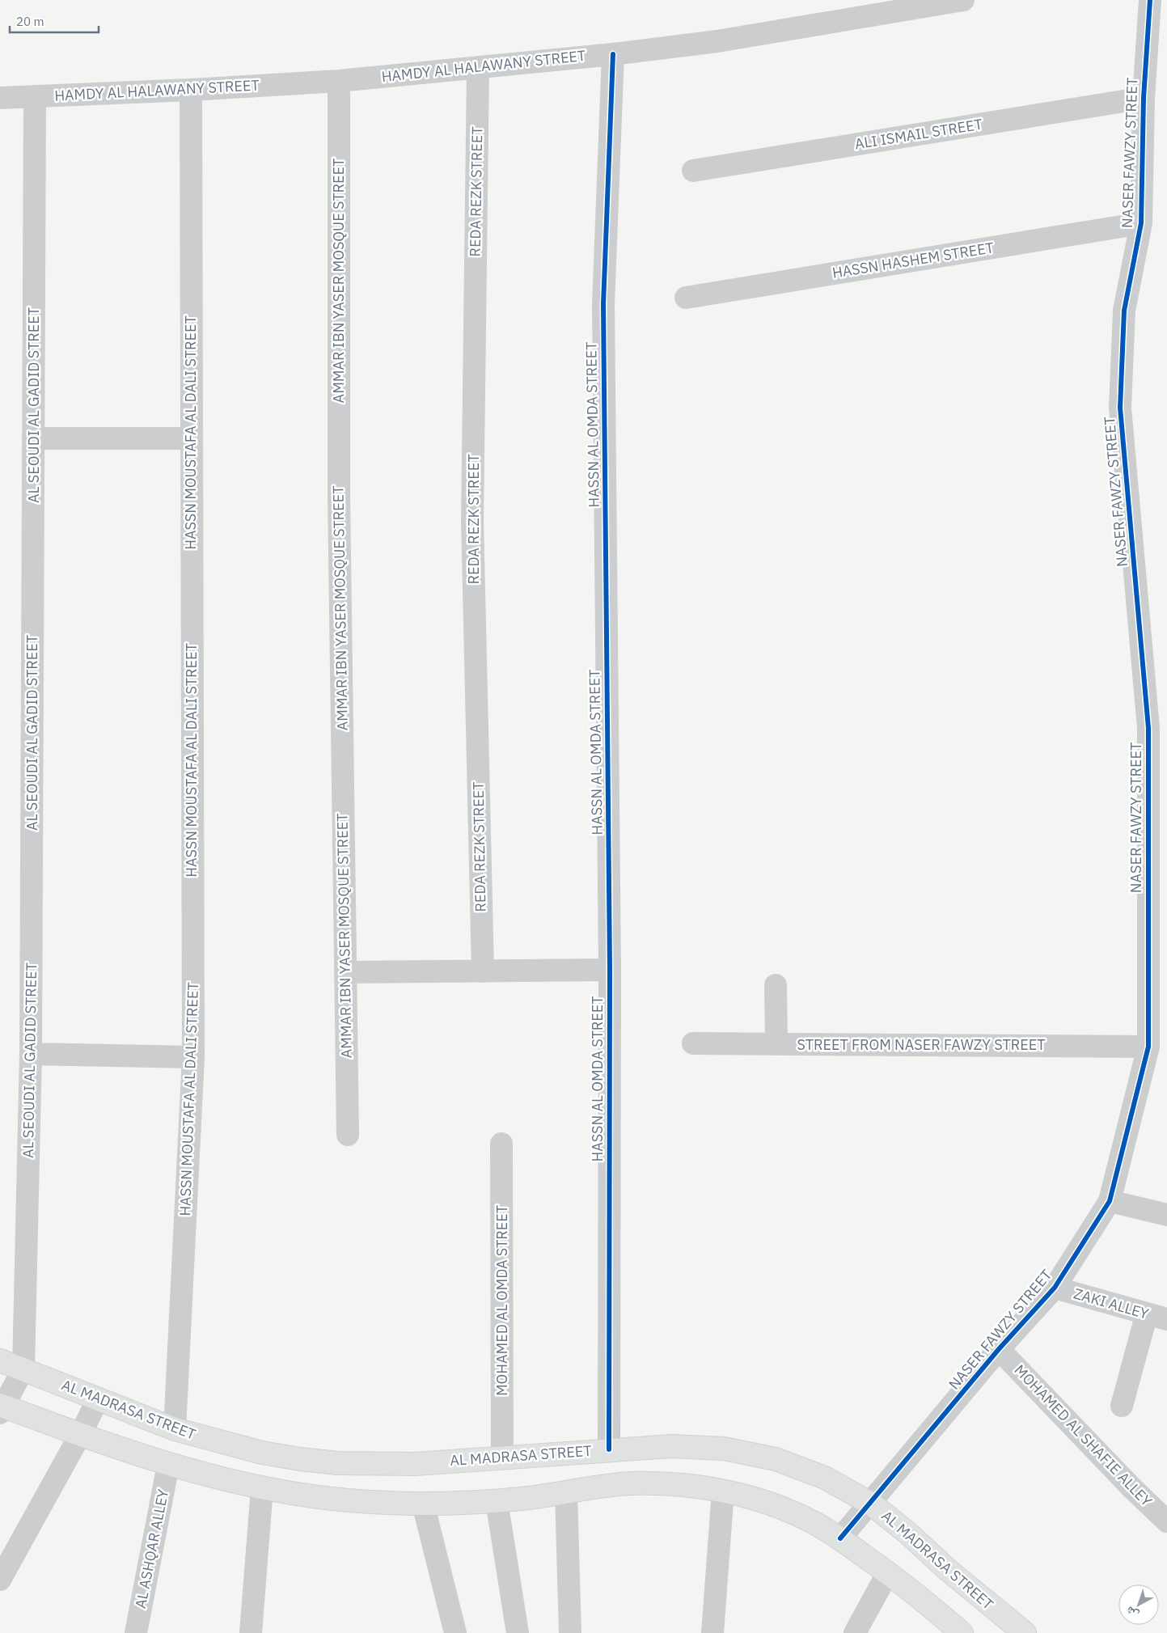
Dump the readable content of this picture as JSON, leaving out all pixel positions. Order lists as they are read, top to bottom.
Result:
{
  "streets": {
    "street": [
      "HAMDY AL HALAWANY STREET",
      "ALI ISMAIL STREET",
      "NASER FAWZY STREET",
      "REDA REZK STREET",
      "HASSN HASHEM STREET",
      "AMMAR IBN YASER MOSQUE STREET",
      "AL SEOUDI AL GADID STREET",
      "HASSN AL OMDA STREET",
      "HASSN MOUSTAFA AL DALI STREET",
      "STREET FROM NASER FAWZY STREET",
      "MOHAMED AL OMDA STREET",
      "ZAKI ALLEY",
      "AL MADRASA STREET",
      "MOHAMED AL SHAFIE ALLEY",
      "AL ASHQAR ALLEY"
    ]
  },
  "crossings": [
    ["HAMDY AL HALAWANY STREET", "REDA REZK STREET"],
    ["HAMDY AL HALAWANY STREET", "AMMAR IBN YASER MOSQUE STREET"],
    ["HAMDY AL HALAWANY STREET", "AL SEOUDI AL GADID STREET"],
    ["HAMDY AL HALAWANY STREET", "HASSN AL OMDA STREET"],
    ["HAMDY AL HALAWANY STREET", "HASSN MOUSTAFA AL DALI STREET"],
    ["ALI ISMAIL STREET", "NASER FAWZY STREET"],
    ["NASER FAWZY STREET", "HASSN HASHEM STREET"],
    ["NASER FAWZY STREET", "STREET FROM NASER FAWZY STREET"],
    ["NASER FAWZY STREET", "ZAKI ALLEY"],
    ["NASER FAWZY STREET", "AL MADRASA STREET"],
    ["NASER FAWZY STREET", "MOHAMED AL SHAFIE ALLEY"],
    ["AL SEOUDI AL GADID STREET", "AL MADRASA STREET"],
    ["HASSN AL OMDA STREET", "AL MADRASA STREET"],
    ["HASSN MOUSTAFA AL DALI STREET", "AL MADRASA STREET"],
    ["MOHAMED AL OMDA STREET", "AL MADRASA STREET"]
  ],
  "scale_bar": "20 m",
  "north": "bottom left"
}
